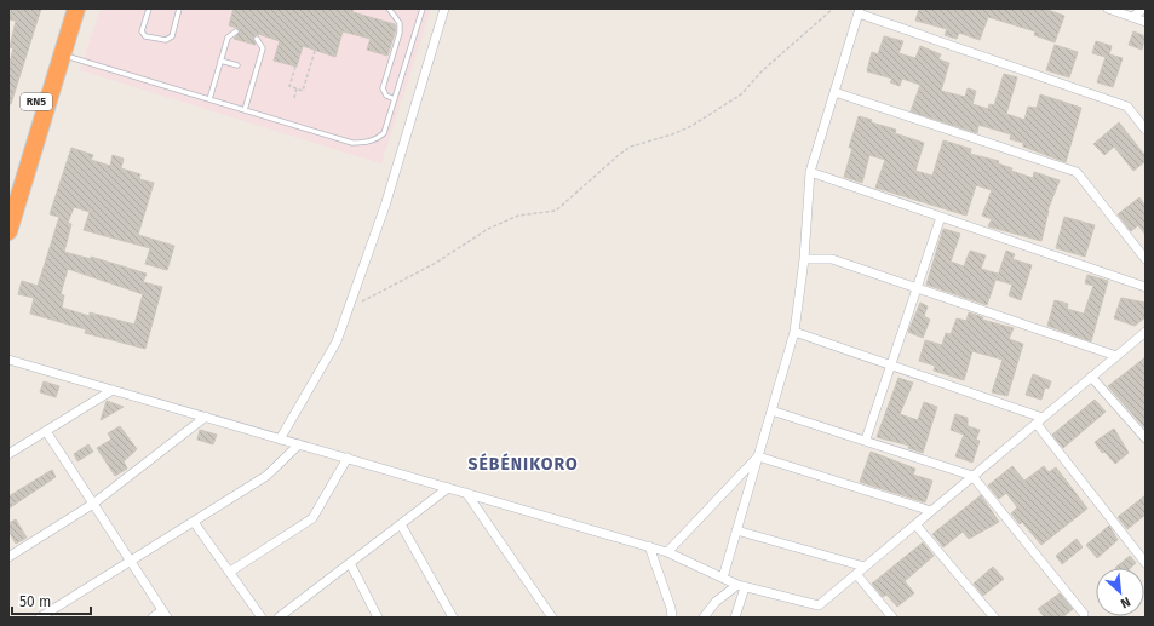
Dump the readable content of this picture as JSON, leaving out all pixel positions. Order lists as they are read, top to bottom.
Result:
{
  "streets": {
    "highway": ["RN5"]
  },
  "districts": ["SÉBÉNIKORO"],
  "scale_bar": "50 m",
  "north": "bottom right"
}
